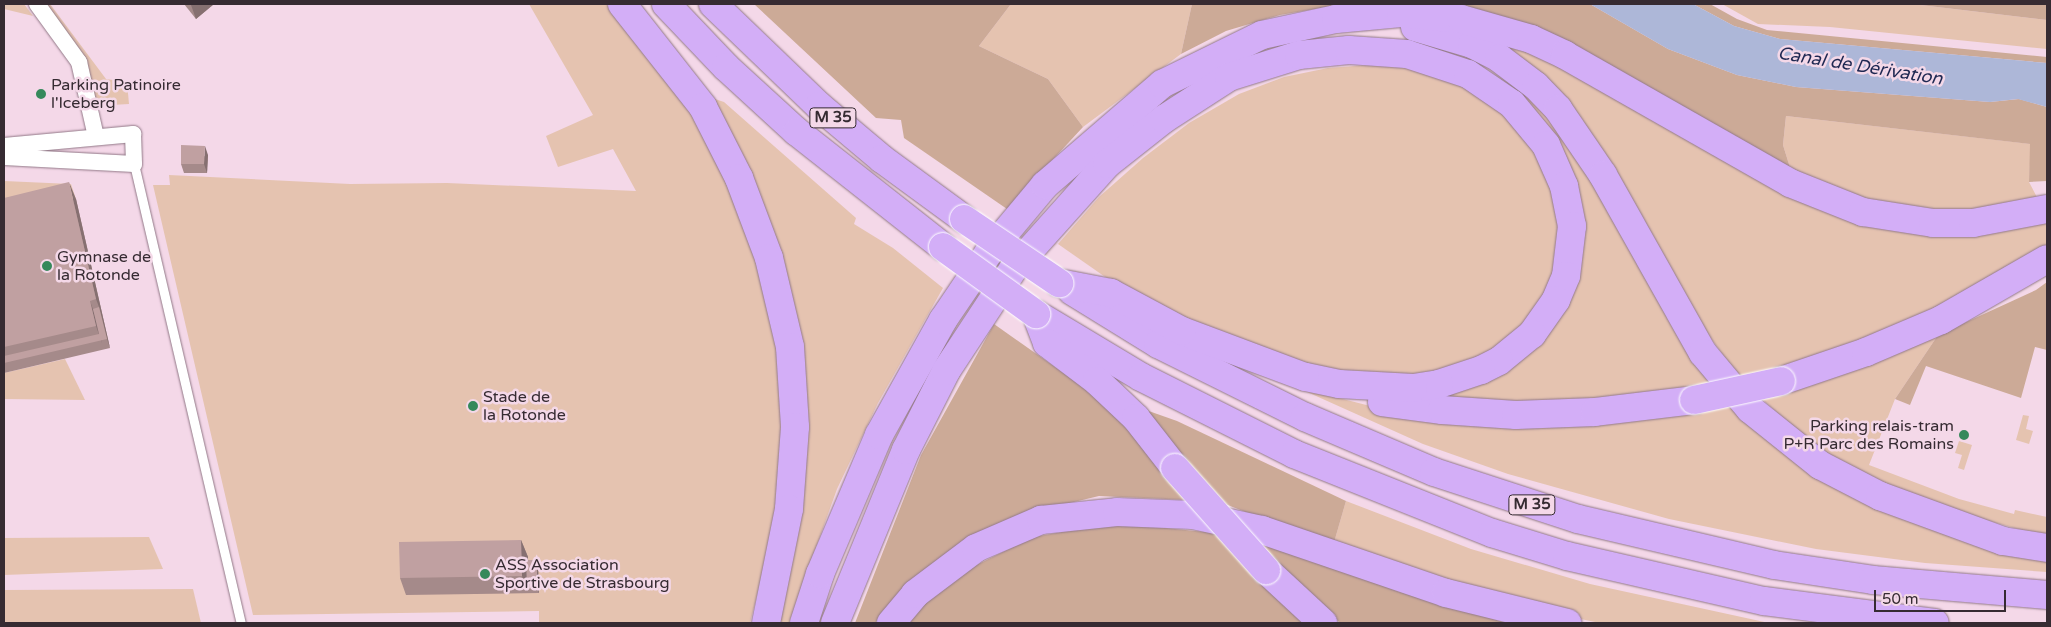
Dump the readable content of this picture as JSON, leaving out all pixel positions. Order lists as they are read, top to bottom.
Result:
{
  "streets": {
    "highway": ["M 35"]
  },
  "water": ["Canal de Dérivation"],
  "places": [
    "Parking Patinoire l'Iceberg",
    "Gymnase de la Rotonde",
    "Stade de la Rotonde",
    "Parking relais-tram P+R Parc des Romains",
    "ASS Association Sportive de Strasbourg"
  ],
  "scale_bar": "50 m"
}
